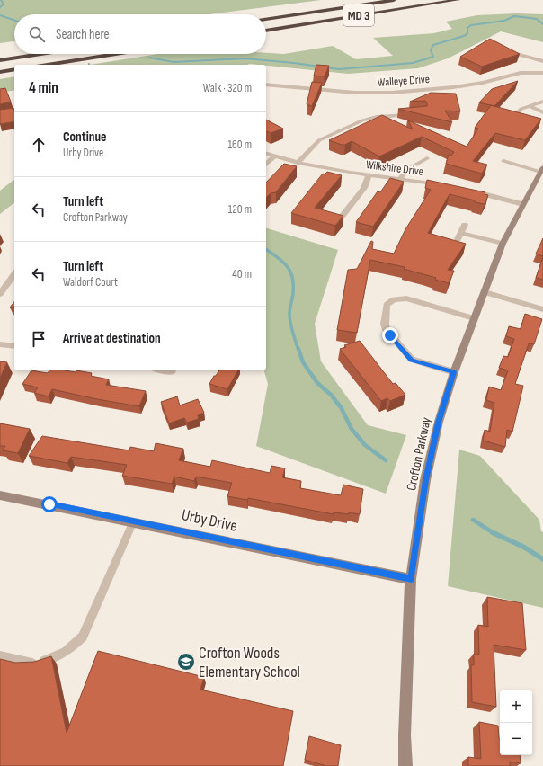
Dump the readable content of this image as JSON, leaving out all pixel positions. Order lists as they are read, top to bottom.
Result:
{
  "streets": {
    "highway": ["MD 3"],
    "street": [
      "Walleye Drive",
      "Wilkshire Drive",
      "Crofton Parkway",
      "Urby Drive"
    ]
  },
  "crossings": [
    ["Crofton Parkway", "Urby Drive"]
  ],
  "places": {
    "school or university": ["Crofton Woods Elementary School"]
  },
  "page": {
    "search": "Search here",
    "heading": ["4 min", "Walk · 320 m"],
    "list": [
      ["Continue", "Urby Drive", "160 m"],
      ["Turn left", "Crofton Parkway", "120 m"],
      ["Turn left", "Waldorf Court", "40 m"],
      "Arrive at destination"
    ],
    "map_buttons": ["+", "−"]
  }
}
